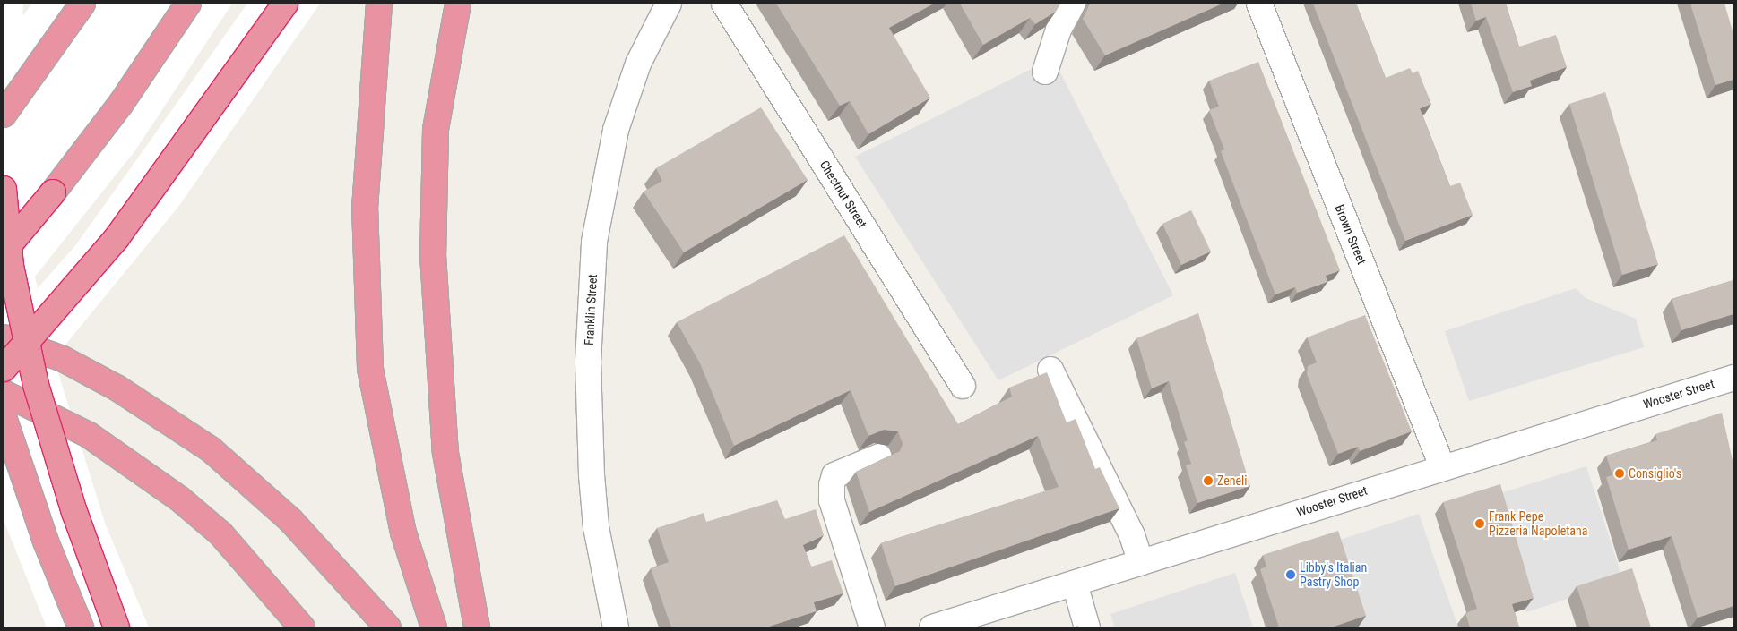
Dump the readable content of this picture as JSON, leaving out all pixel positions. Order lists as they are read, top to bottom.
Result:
{
  "streets": {
    "street": [
      "Chestnut Street",
      "Brown Street",
      "Franklin Street",
      "Wooster Street"
    ]
  },
  "crossings": [
    ["Brown Street", "Wooster Street"]
  ],
  "places": [
    "Consiglio's",
    "Zeneli",
    "Frank Pepe Pizzeria Napoletana",
    "Libby's Italian Pastry Shop"
  ]
}
